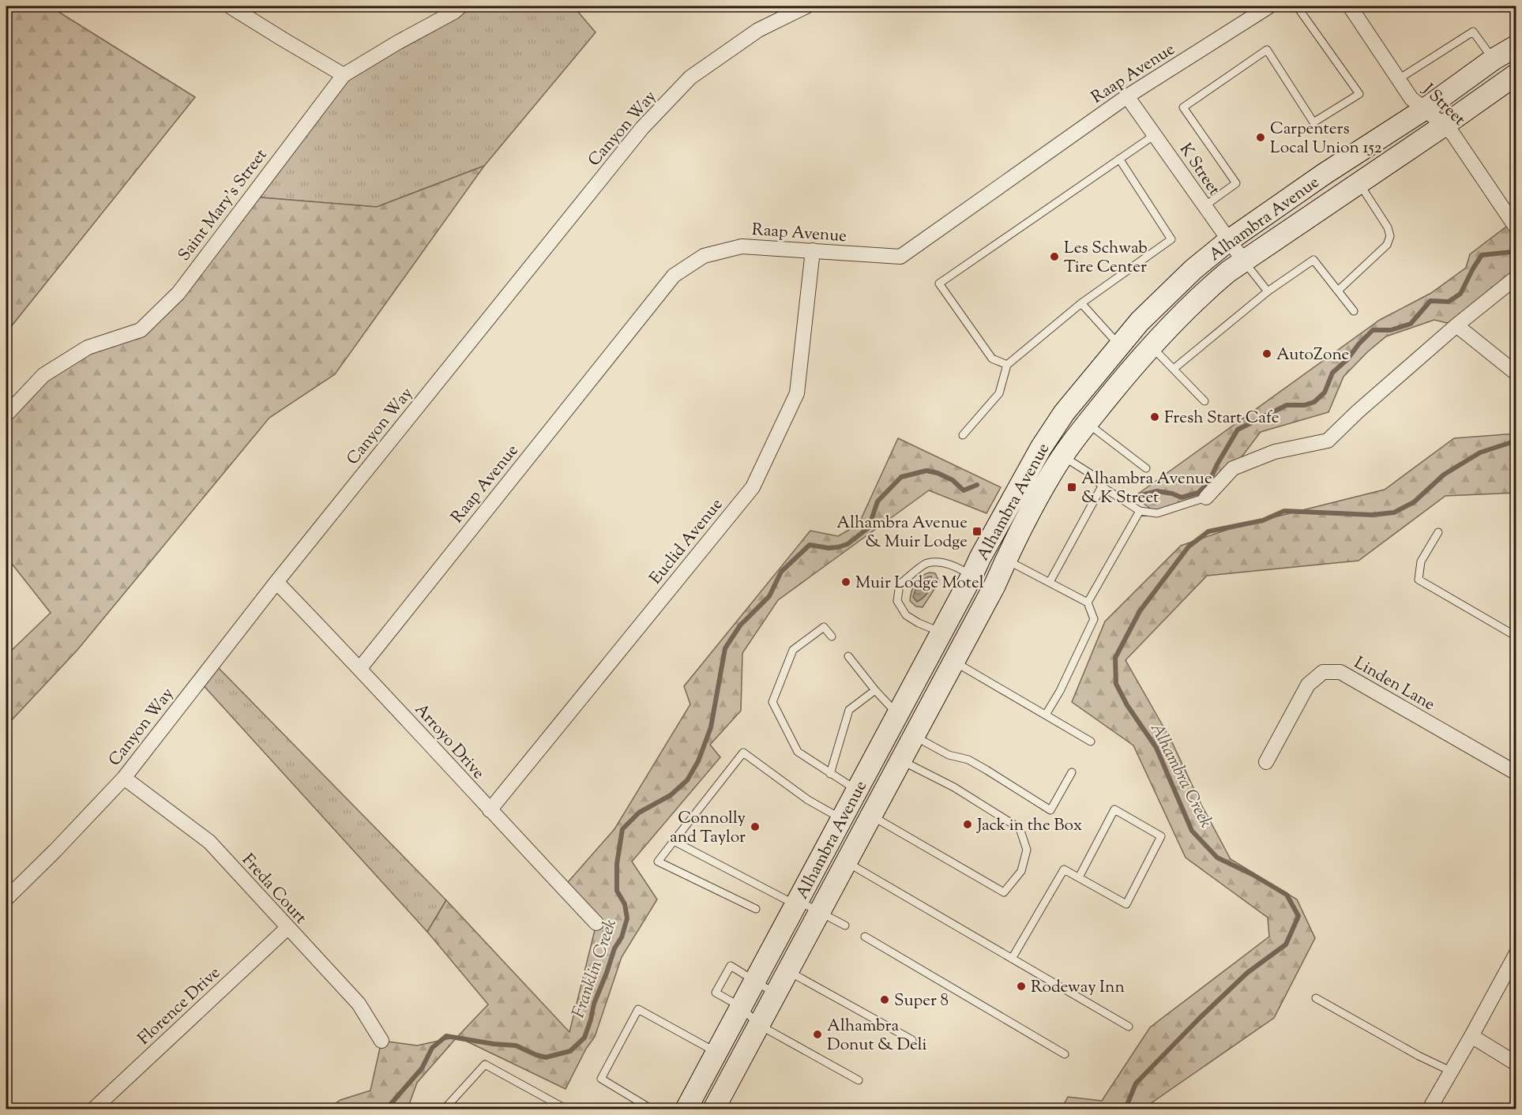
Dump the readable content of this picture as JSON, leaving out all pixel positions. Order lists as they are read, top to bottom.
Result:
{
  "streets": {
    "main road": ["Alhambra Avenue"],
    "street": [
      "Raap Avenue",
      "J Street",
      "Canyon Way",
      "K Street",
      "Saint Mary's Street",
      "Euclid Avenue",
      "Linden Lane",
      "Arroyo Drive",
      "Freda Court",
      "Florence Drive"
    ]
  },
  "crossings": [
    ["Raap Avenue", "K Street"],
    ["Raap Avenue", "Euclid Avenue"],
    ["Raap Avenue", "Arroyo Drive"],
    ["J Street", "Alhambra Avenue"],
    ["Canyon Way", "Arroyo Drive"],
    ["Canyon Way", "Freda Court"],
    ["K Street", "Alhambra Avenue"],
    ["Euclid Avenue", "Arroyo Drive"],
    ["Freda Court", "Florence Drive"]
  ],
  "water": ["Alhambra Creek", "Franklin Creek"],
  "places": {
    "other": [
      "Carpenters Local Union 152",
      "Les Schwab Tire Center",
      "AutoZone",
      "Fresh Start Cafe",
      "Muir Lodge Motel",
      "Jack in the Box",
      "Connolly and Taylor",
      "Rodeway Inn",
      "Super 8",
      "Alhambra Donut & Deli"
    ],
    "transit": ["Alhambra Avenue & K Street", "Alhambra Avenue & Muir Lodge"]
  }
}
